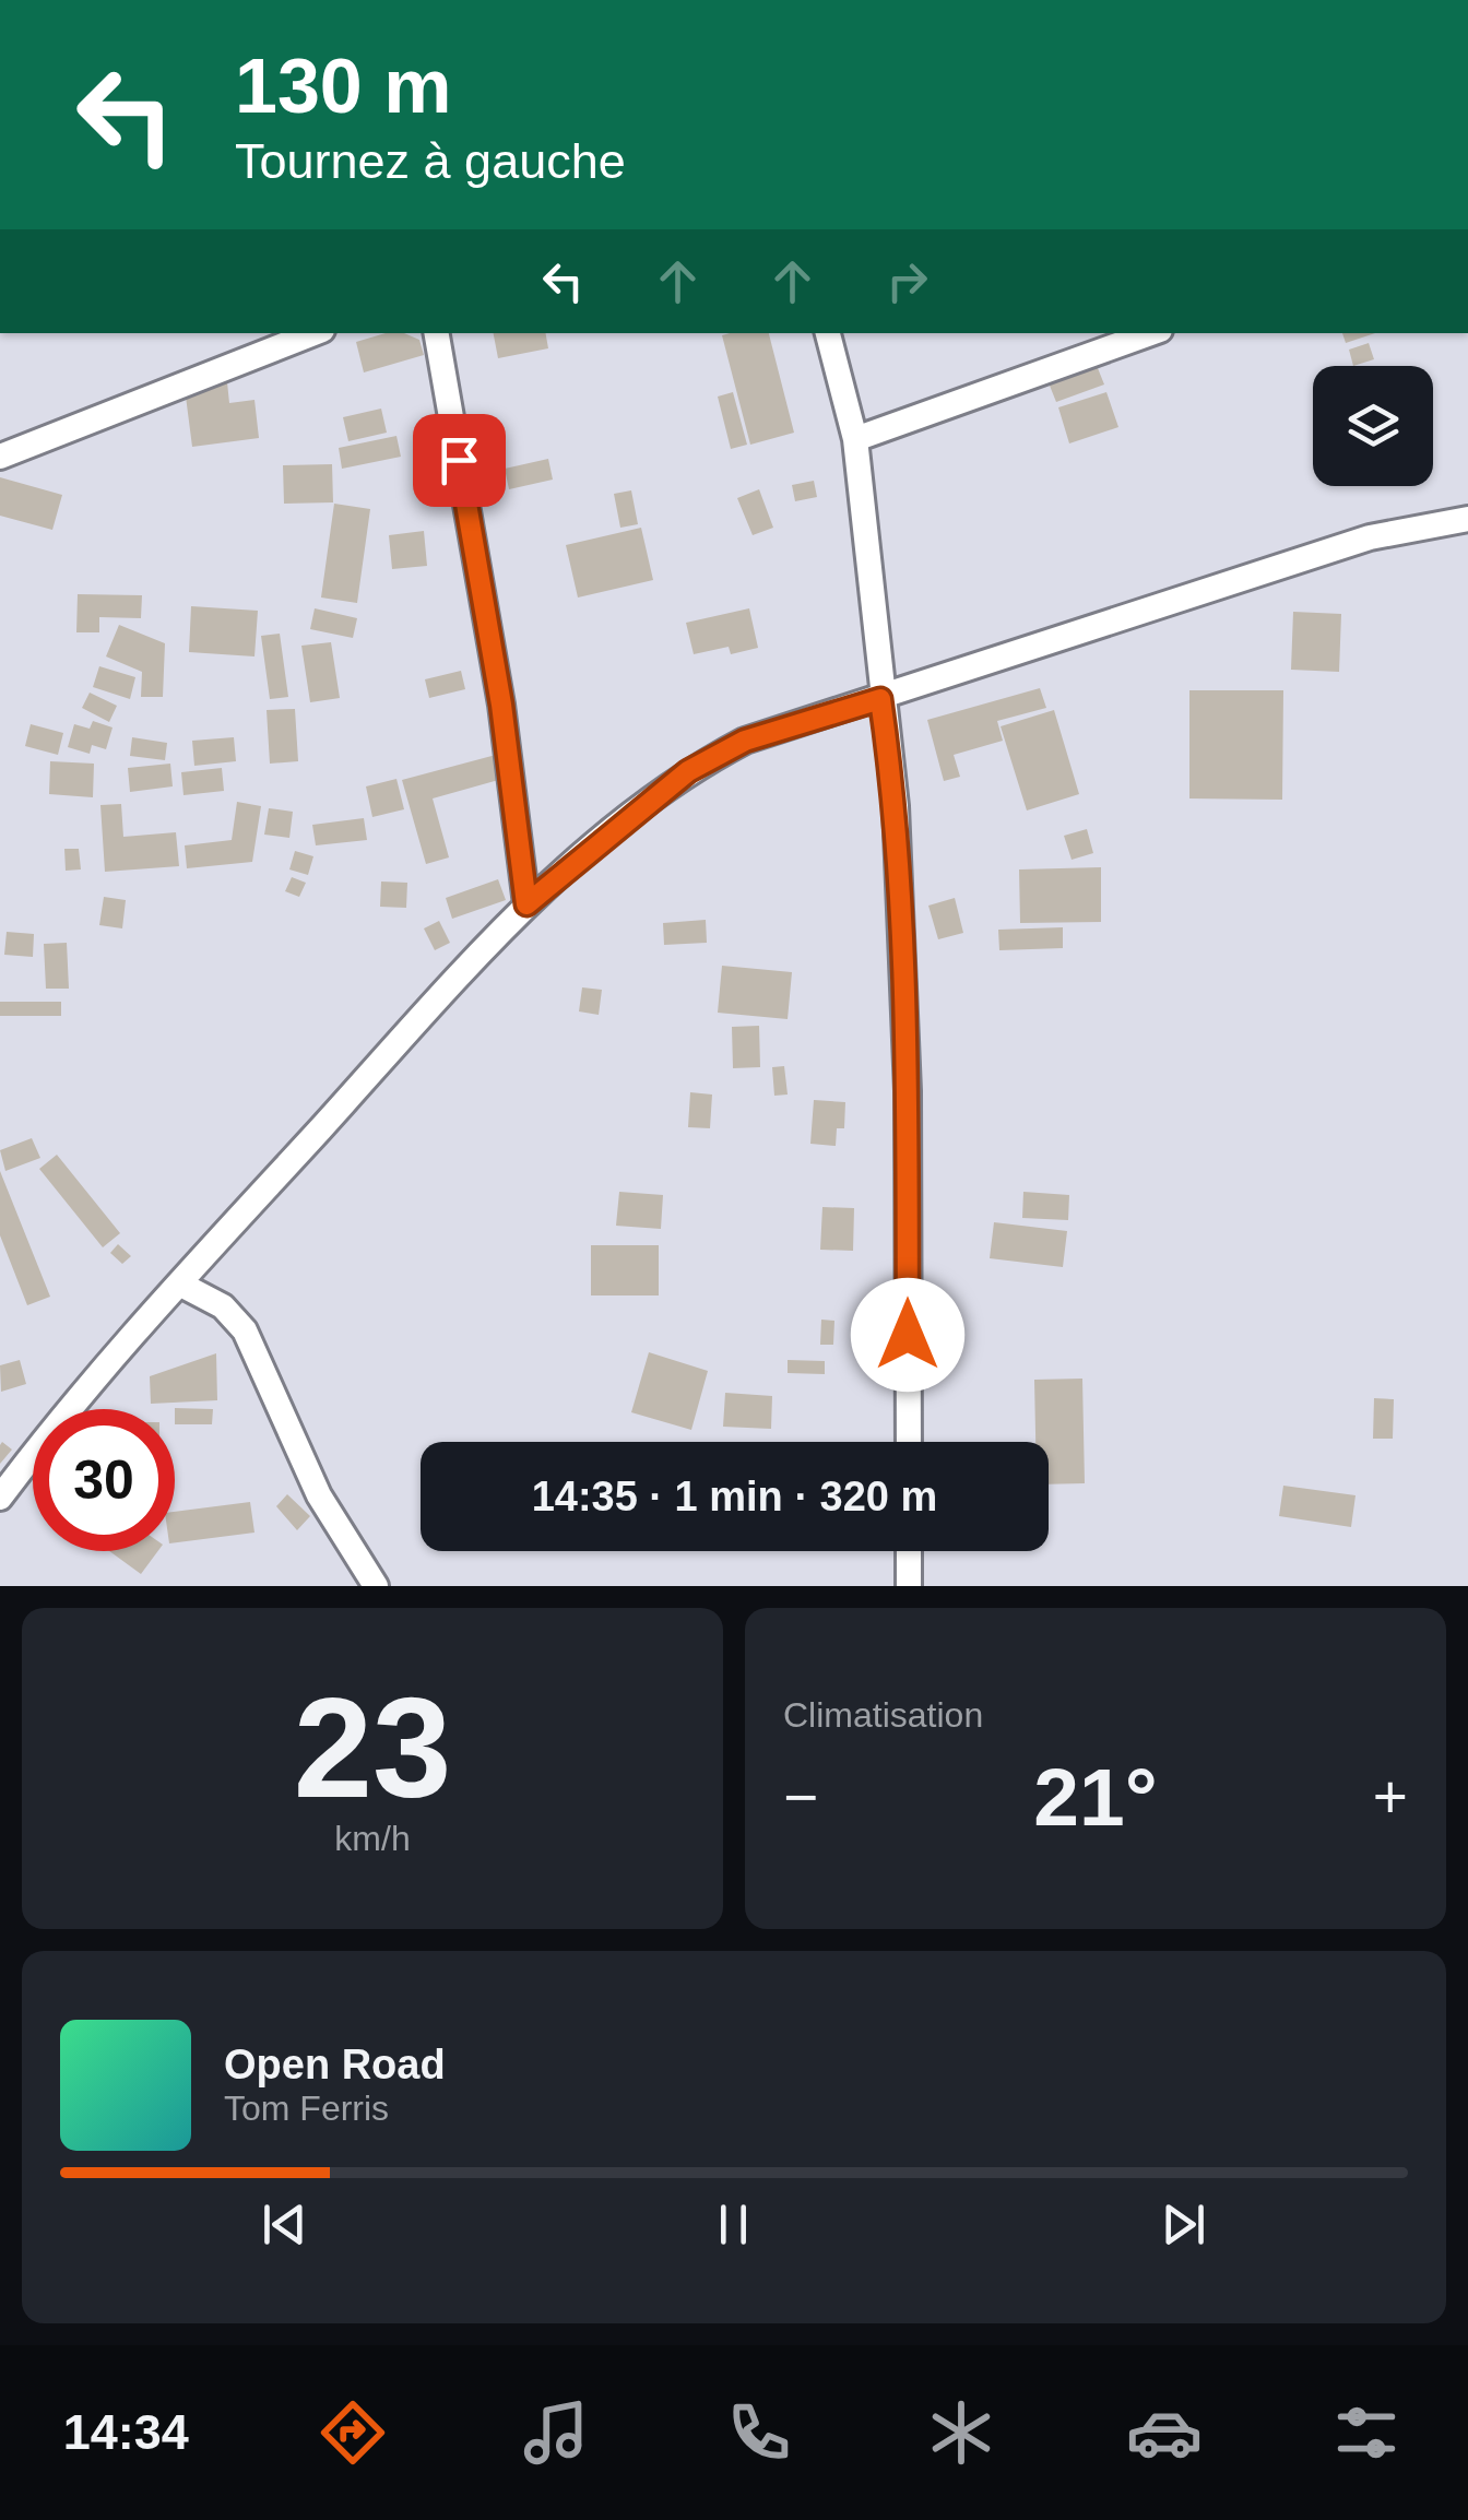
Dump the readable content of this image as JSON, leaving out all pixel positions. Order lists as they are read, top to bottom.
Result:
{
  "page": {
    "turn": ["130 m", "Tournez à gauche"],
    "limit": "30",
    "trip": "14:35 · 1 min · 320 m",
    "tile": [
      ["23", "km/h"],
      "Climatisation"
    ],
    "heat": ["−", "21°", "+"],
    "song": ["Open Road", "Tom Ferris"],
    "tabs": "14:34"
  }
}
